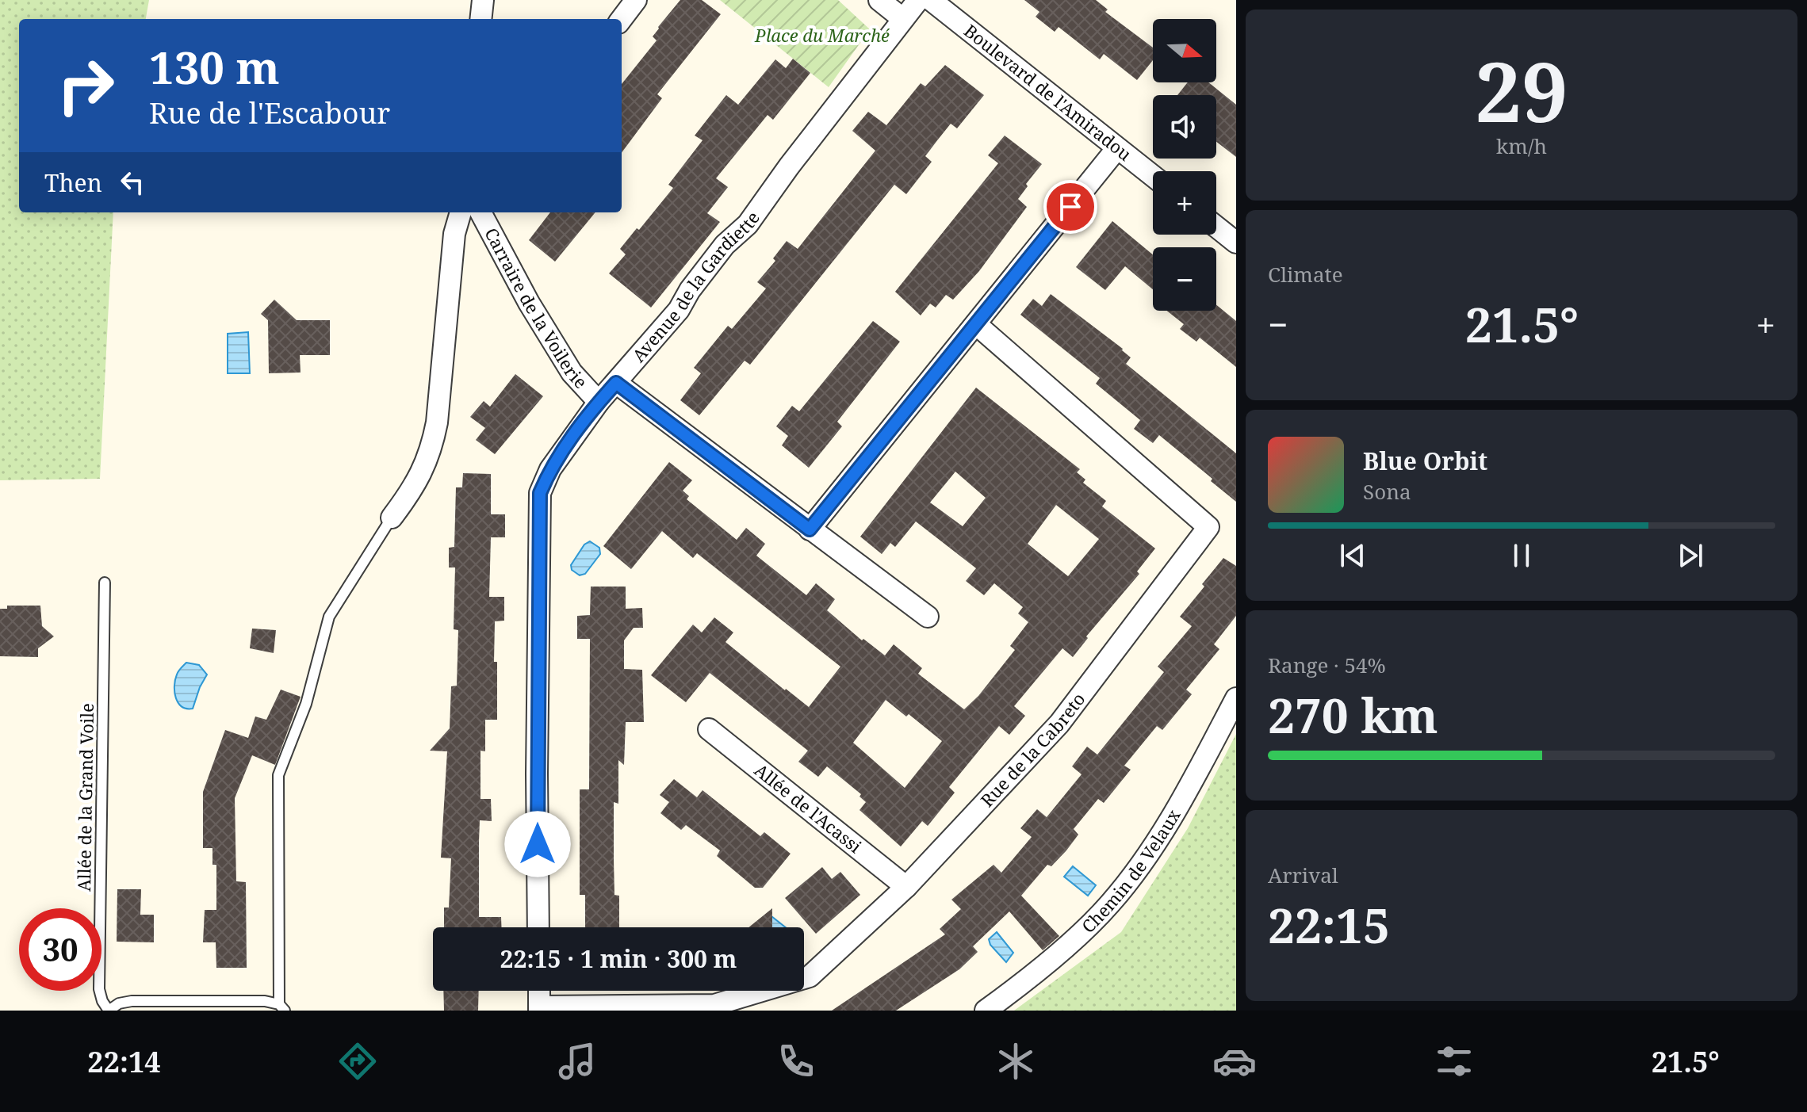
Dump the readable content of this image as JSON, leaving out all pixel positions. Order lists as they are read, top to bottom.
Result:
{
  "streets": {
    "street": [
      "Boulevard de l'Amiradou",
      "Avenue de la Gardiette",
      "Carraire de la Voilerie",
      "Rue de la Cabreto",
      "Allée de l'Acassi",
      "Chemin de Velaux"
    ],
    "lane": ["Allée de la Grand Voile"]
  },
  "crossings": [
    ["Avenue de la Gardiette", "Carraire de la Voilerie"],
    ["Rue de la Cabreto", "Allée de l'Acassi"]
  ],
  "parks": ["Place du Marché"],
  "north": "right",
  "page": {
    "tile": [
      ["29", "km/h"],
      "Climate",
      ["Range · 54%", "270 km"],
      ["Arrival", "22:15"]
    ],
    "map_buttons": ["+", "−"],
    "turn": ["130 m", "Rue de l'Escabour"],
    "then": "Then",
    "heat": ["−", "21.5°", "+"],
    "song": ["Blue Orbit", "Sona"],
    "limit": "30",
    "trip": "22:15 · 1 min · 300 m",
    "tabs": ["22:14", "21.5°"]
  }
}
